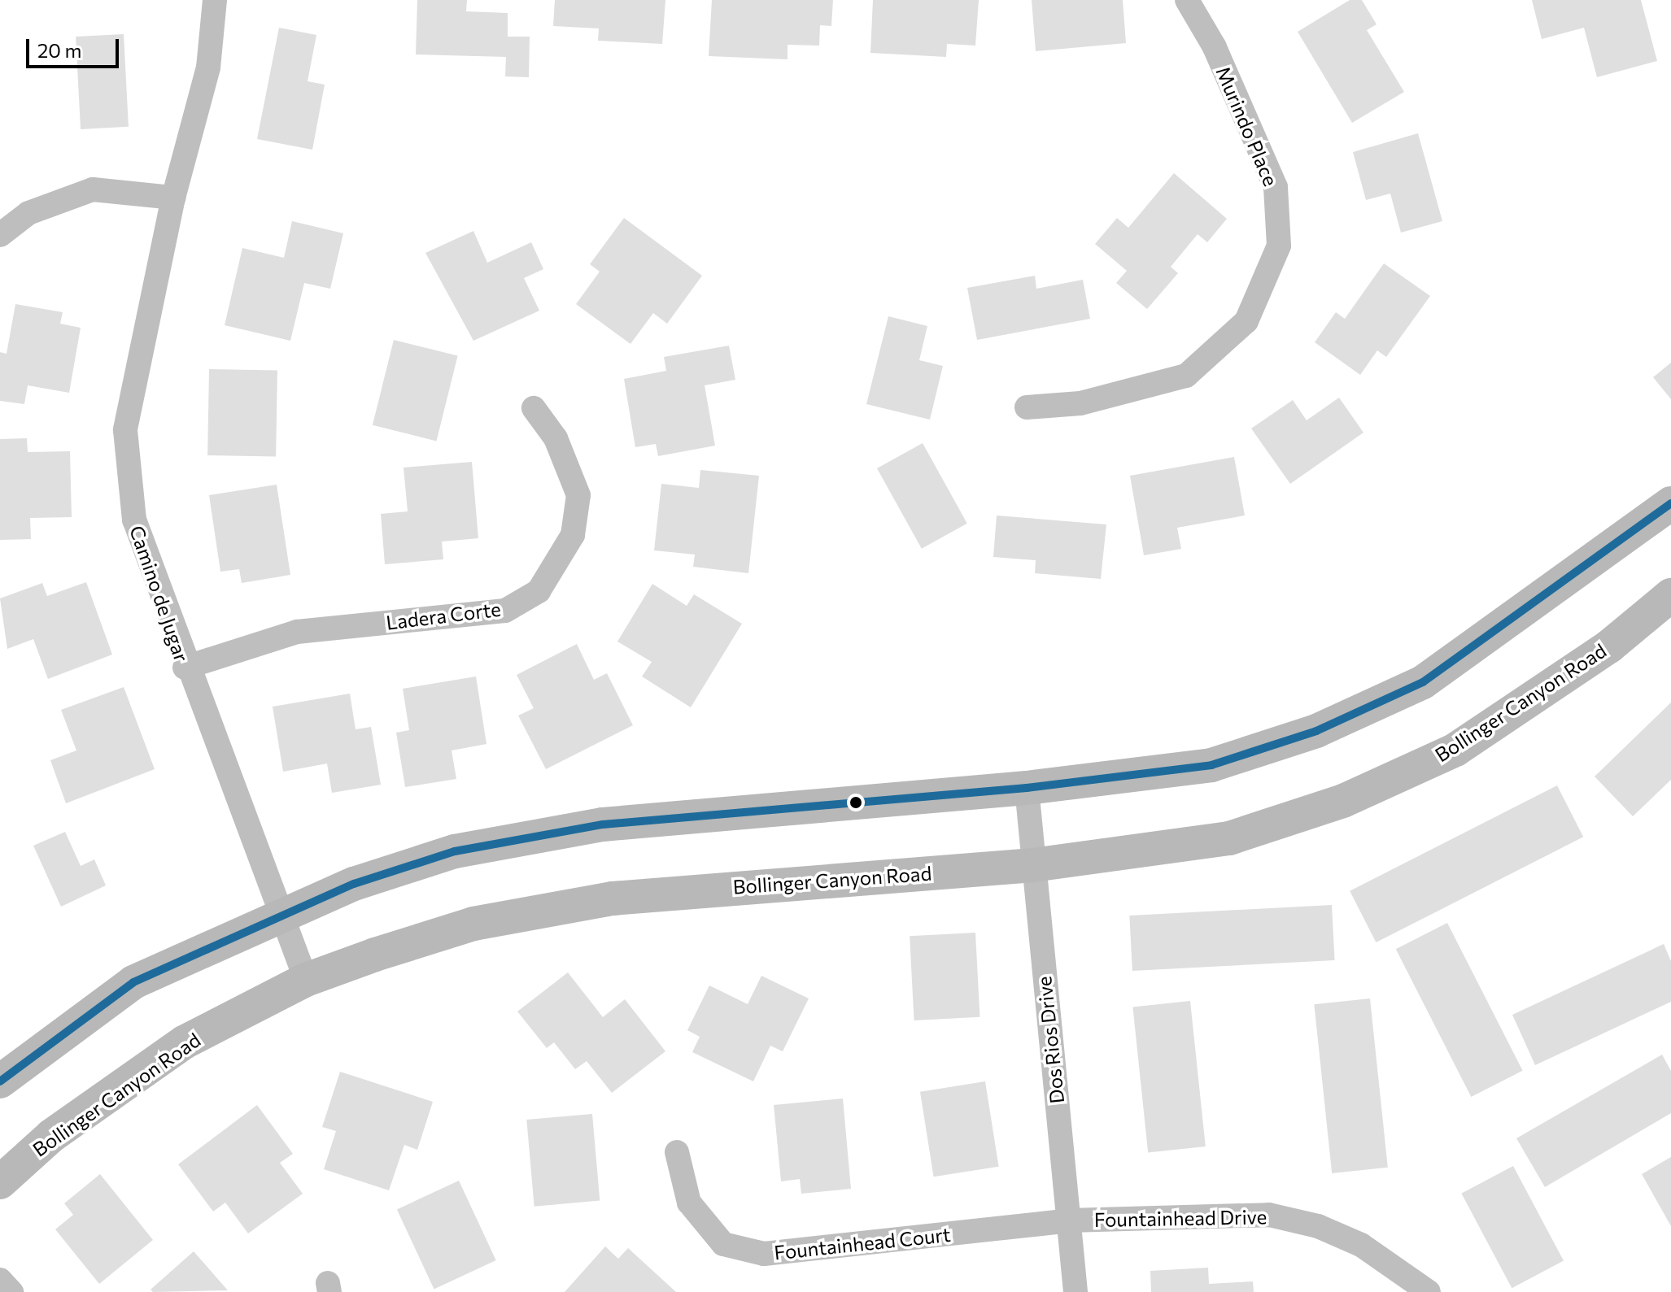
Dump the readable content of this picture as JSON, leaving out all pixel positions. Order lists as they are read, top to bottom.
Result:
{
  "streets": {
    "main road": ["Bollinger Canyon Road"],
    "street": [
      "Murindo Place",
      "Camino de Jugar",
      "Ladera Corte",
      "Dos Rios Drive",
      "Fountainhead Drive",
      "Fountainhead Court"
    ]
  },
  "crossings": [
    ["Camino de Jugar", "Ladera Corte"],
    ["Camino de Jugar", "Bollinger Canyon Road"],
    ["Bollinger Canyon Road", "Dos Rios Drive"],
    ["Dos Rios Drive", "Fountainhead Drive"],
    ["Dos Rios Drive", "Fountainhead Court"],
    ["Fountainhead Drive", "Fountainhead Court"]
  ],
  "scale_bar": "20 m"
}
